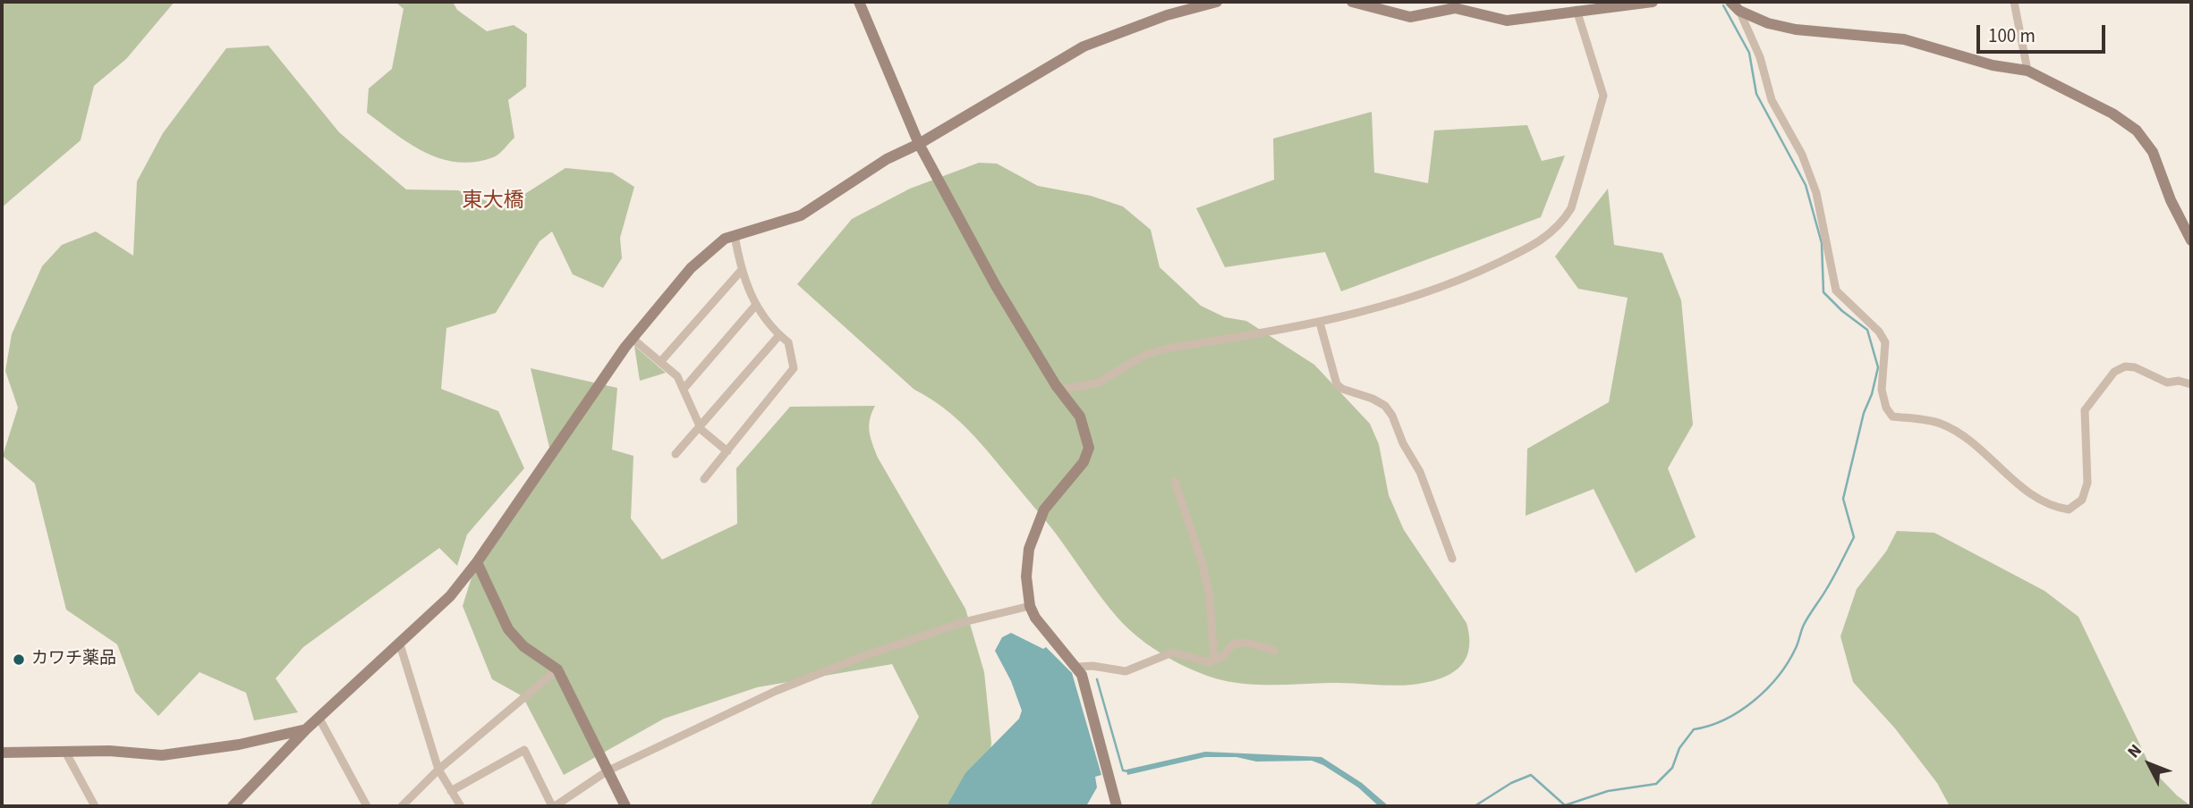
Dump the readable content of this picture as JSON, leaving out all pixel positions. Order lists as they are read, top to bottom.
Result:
{
  "districts": ["東大橋"],
  "places": ["カワチ薬品"],
  "scale_bar": "100 m",
  "north": "top left"
}
